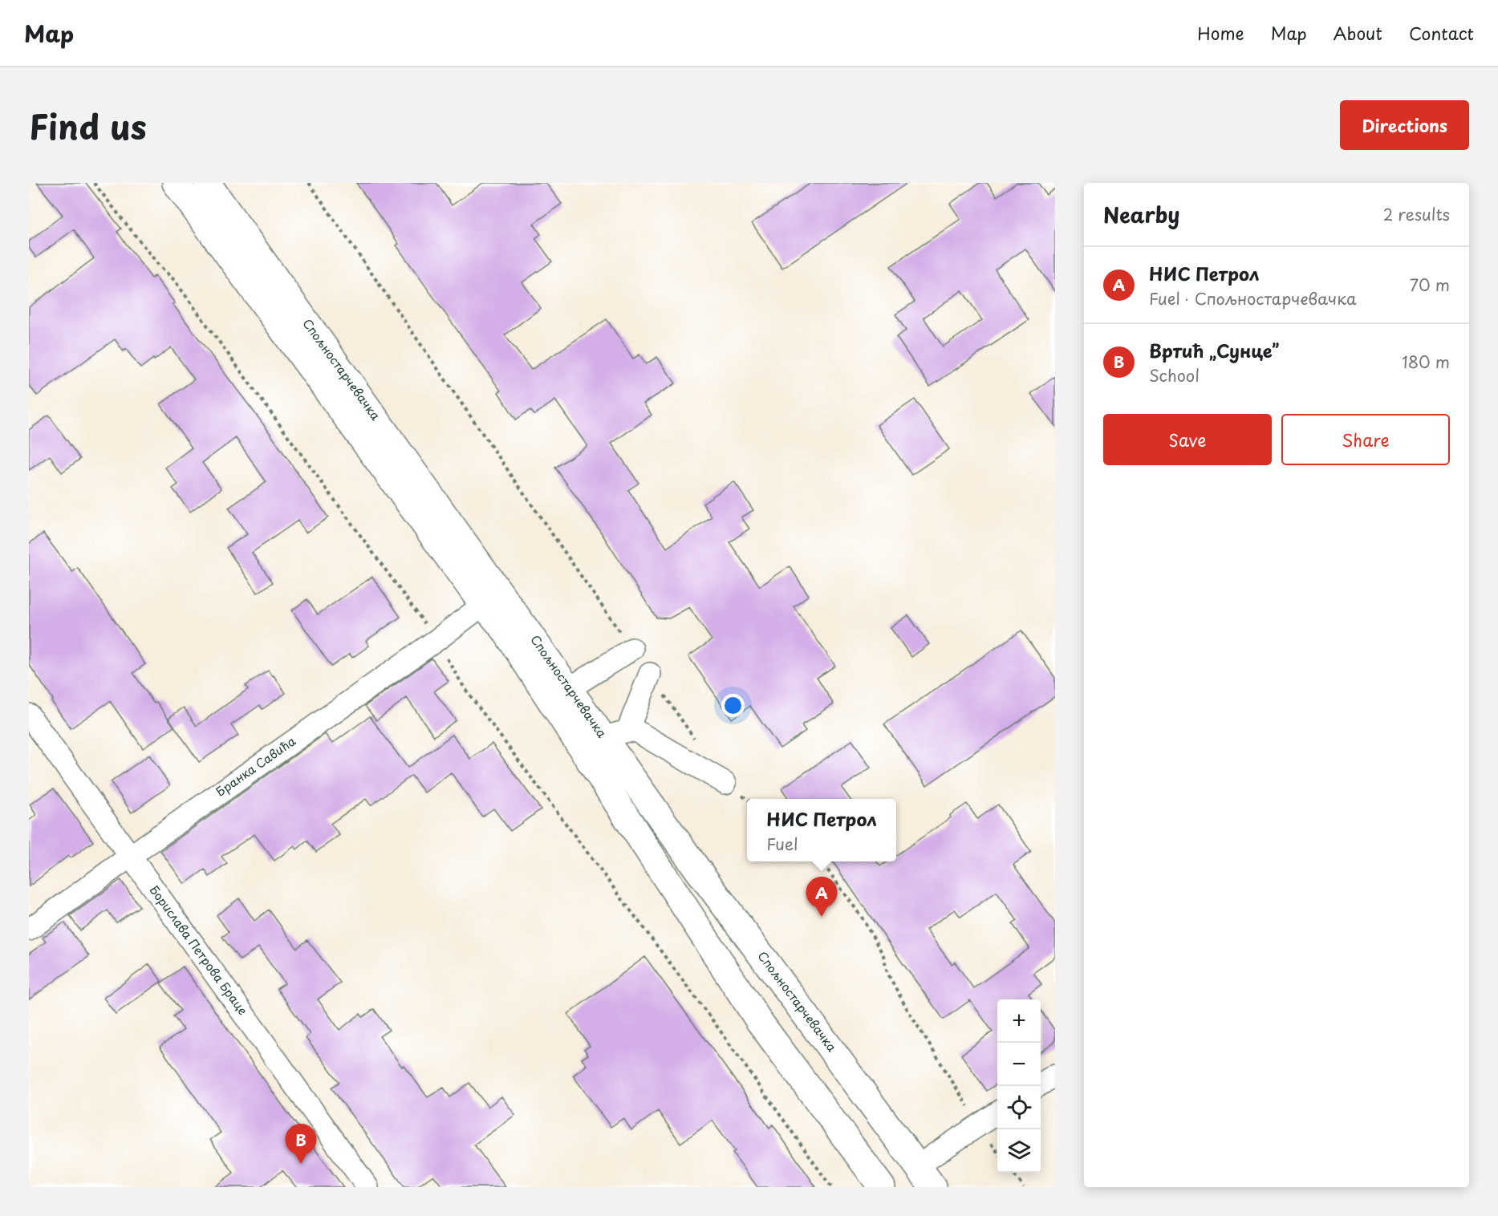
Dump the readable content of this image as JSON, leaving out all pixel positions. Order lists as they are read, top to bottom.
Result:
{
  "streets": {
    "street": ["Спољностарчевачка", "Бранка Савића", "Борислава Петрова Браце"]
  },
  "crossings": [
    ["Спољностарчевачка", "Бранка Савића"],
    ["Бранка Савића", "Борислава Петрова Браце"]
  ],
  "page": {
    "header": "Map",
    "nav": [
      "Home",
      "Map",
      "About",
      "Contact"
    ],
    "title": "Find us",
    "buttons": [
      "Directions",
      ["Save", "Share"]
    ],
    "heading": ["Nearby", "2 results"],
    "list": [
      {
        "mark": "A",
        "name": "НИС Петрол",
        "note": "Fuel · Спољностарчевачка",
        "value": "70 m"
      },
      {
        "mark": "B",
        "name": "Вртић „Сунце”",
        "note": "School",
        "value": "180 m"
      }
    ],
    "popup": ["НИС Петрол", "Fuel"],
    "pins": ["A", "B"],
    "map_buttons": ["+", "−"]
  }
}
